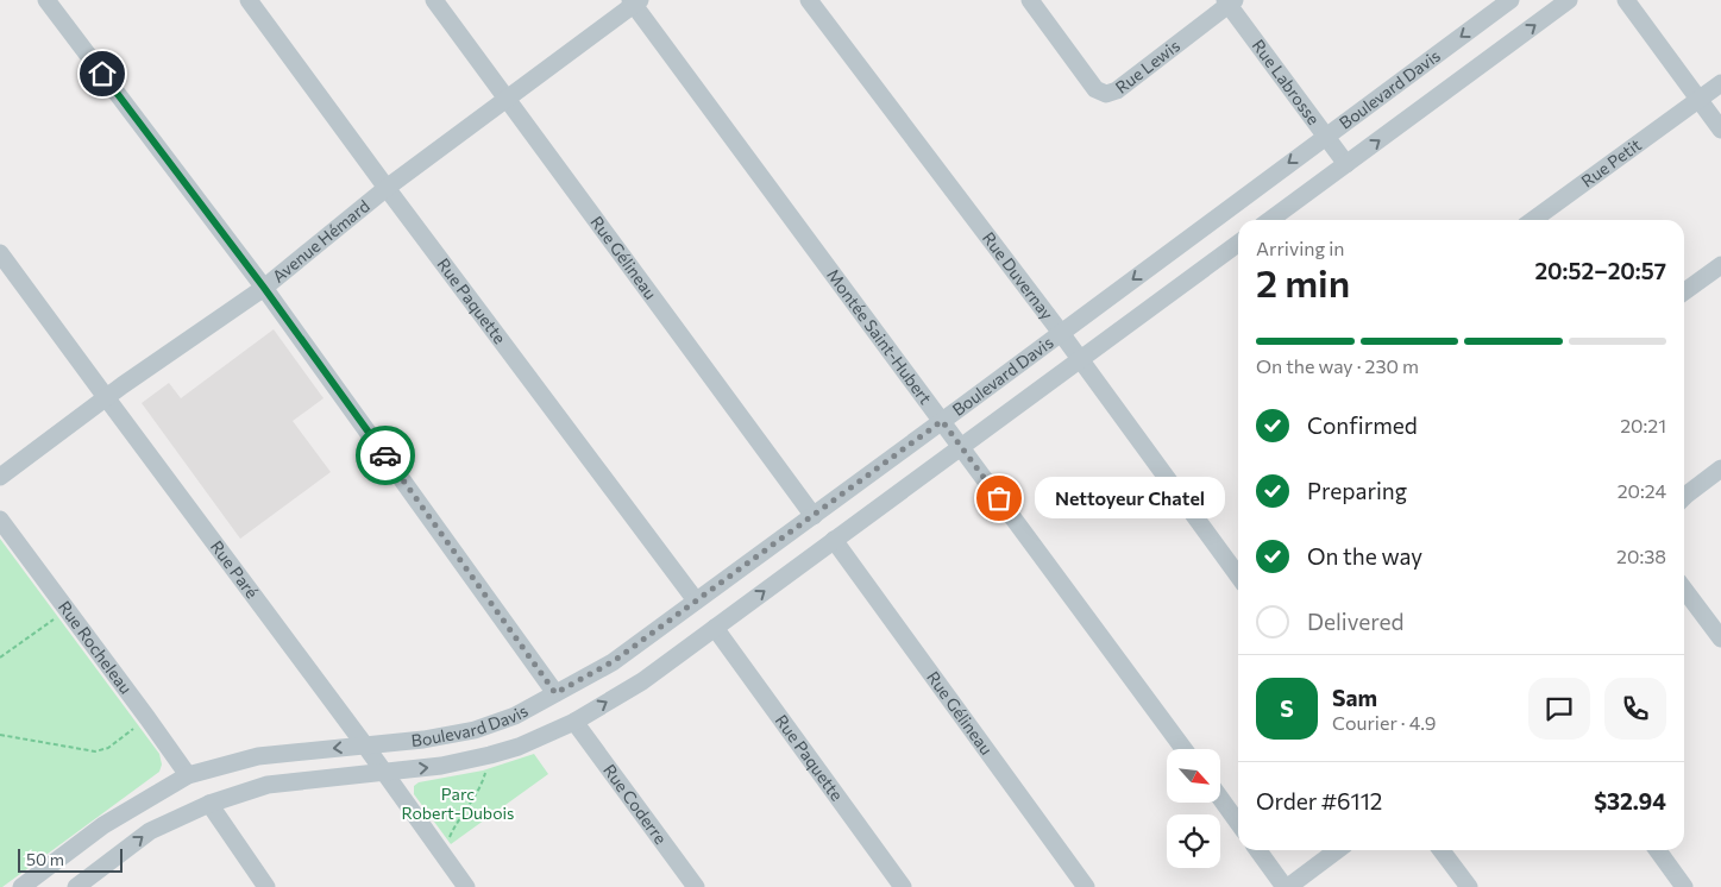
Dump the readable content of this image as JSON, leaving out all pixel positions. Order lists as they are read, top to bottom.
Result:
{
  "streets": {
    "street": [
      "Rue Lewis",
      "Rue Labrosse",
      "Boulevard Davis",
      "Rue Petit",
      "Avenue Hémard",
      "Rue Gélineau",
      "Rue Duvernay",
      "Rue Paquette",
      "Montée Saint-Hubert",
      "Rue Paré",
      "Rue Rocheleau",
      "Rue Coderre"
    ]
  },
  "crossings": [
    ["Rue Lewis", "Rue Labrosse"],
    ["Rue Labrosse", "Boulevard Davis"],
    ["Boulevard Davis", "Rue Gélineau"],
    ["Boulevard Davis", "Rue Duvernay"],
    ["Boulevard Davis", "Rue Paquette"],
    ["Boulevard Davis", "Montée Saint-Hubert"],
    ["Boulevard Davis", "Rue Paré"],
    ["Boulevard Davis", "Rue Rocheleau"],
    ["Boulevard Davis", "Rue Coderre"],
    ["Avenue Hémard", "Rue Gélineau"],
    ["Avenue Hémard", "Rue Paquette"],
    ["Avenue Hémard", "Montée Saint-Hubert"],
    ["Avenue Hémard", "Rue Paré"]
  ],
  "parks": ["Parc Robert-Dubois"],
  "places": ["Nettoyeur Chatel"],
  "scale_bar": "50 m",
  "north": "bottom right",
  "page": {
    "heading": ["2 min", "Arriving in", "20:52–20:57"],
    "panel": [
      "Sam",
      "Courier · 4.9",
      "Order #6112",
      "$32.94"
    ],
    "bar": "On the way · 230 m",
    "list": [
      ["Confirmed", "20:21"],
      ["Preparing", "20:24"],
      ["On the way", "20:38"],
      "Delivered"
    ],
    "bubble": "Nettoyeur Chatel",
    "round": "S",
    "scale": "50 m"
  }
}
